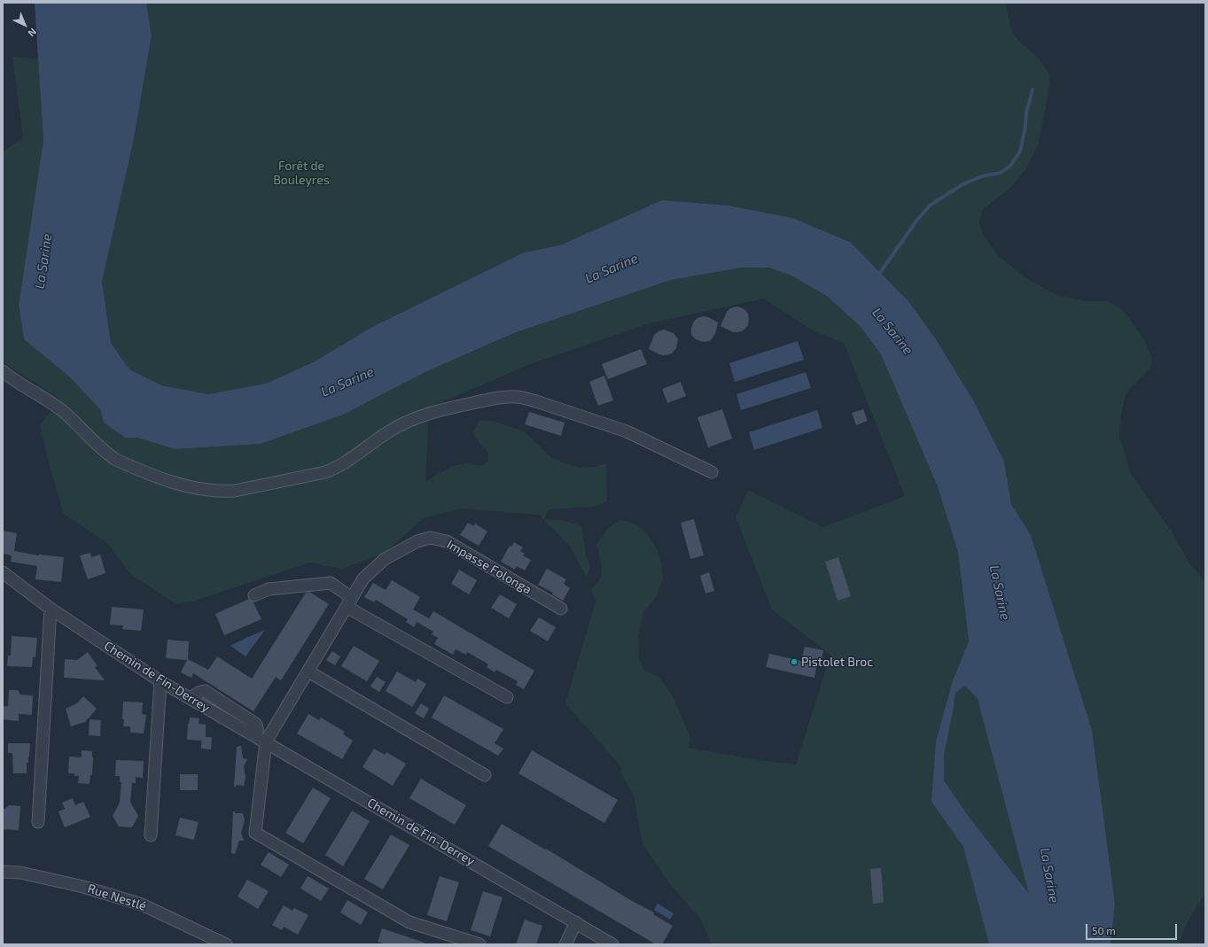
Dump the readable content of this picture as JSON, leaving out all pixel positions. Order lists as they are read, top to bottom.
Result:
{
  "streets": {
    "street": ["Impasse Folonga", "Chemin de Fin-Derrey", "Rue Nestlé"]
  },
  "crossings": [
    ["Impasse Folonga", "Chemin de Fin-Derrey"]
  ],
  "water": ["La Sarine"],
  "parks": ["Forêt de Bouleyres"],
  "places": ["Pistolet Broc"],
  "scale_bar": "50 m",
  "north": "bottom right"
}
